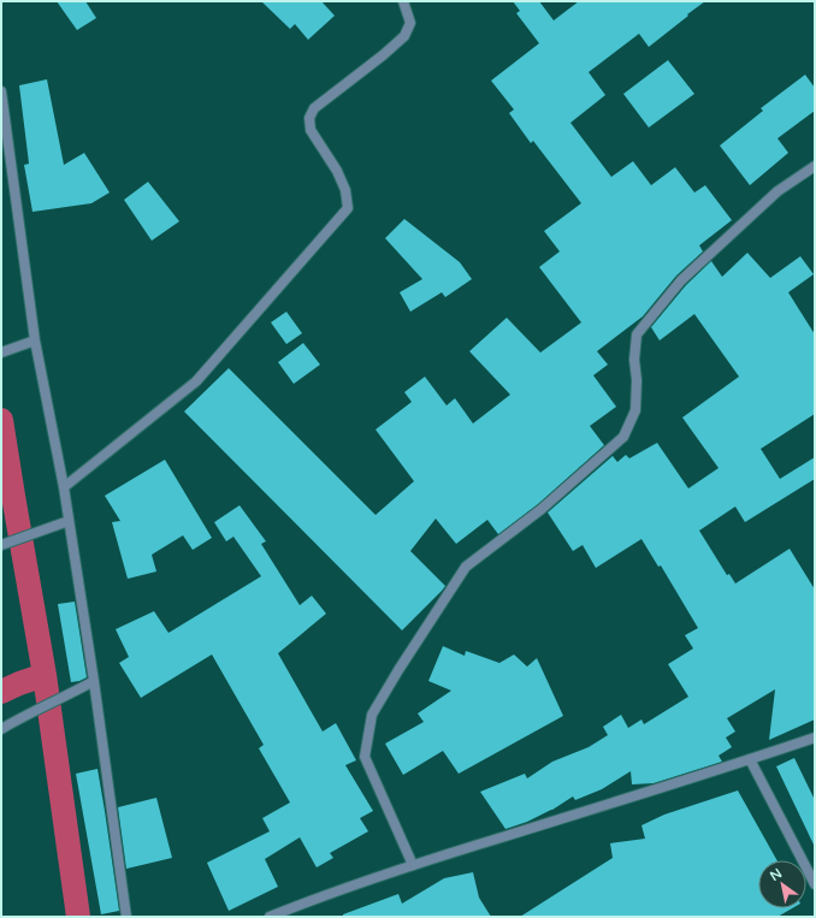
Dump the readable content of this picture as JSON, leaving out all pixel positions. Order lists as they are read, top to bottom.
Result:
{
  "north": "top left"
}
